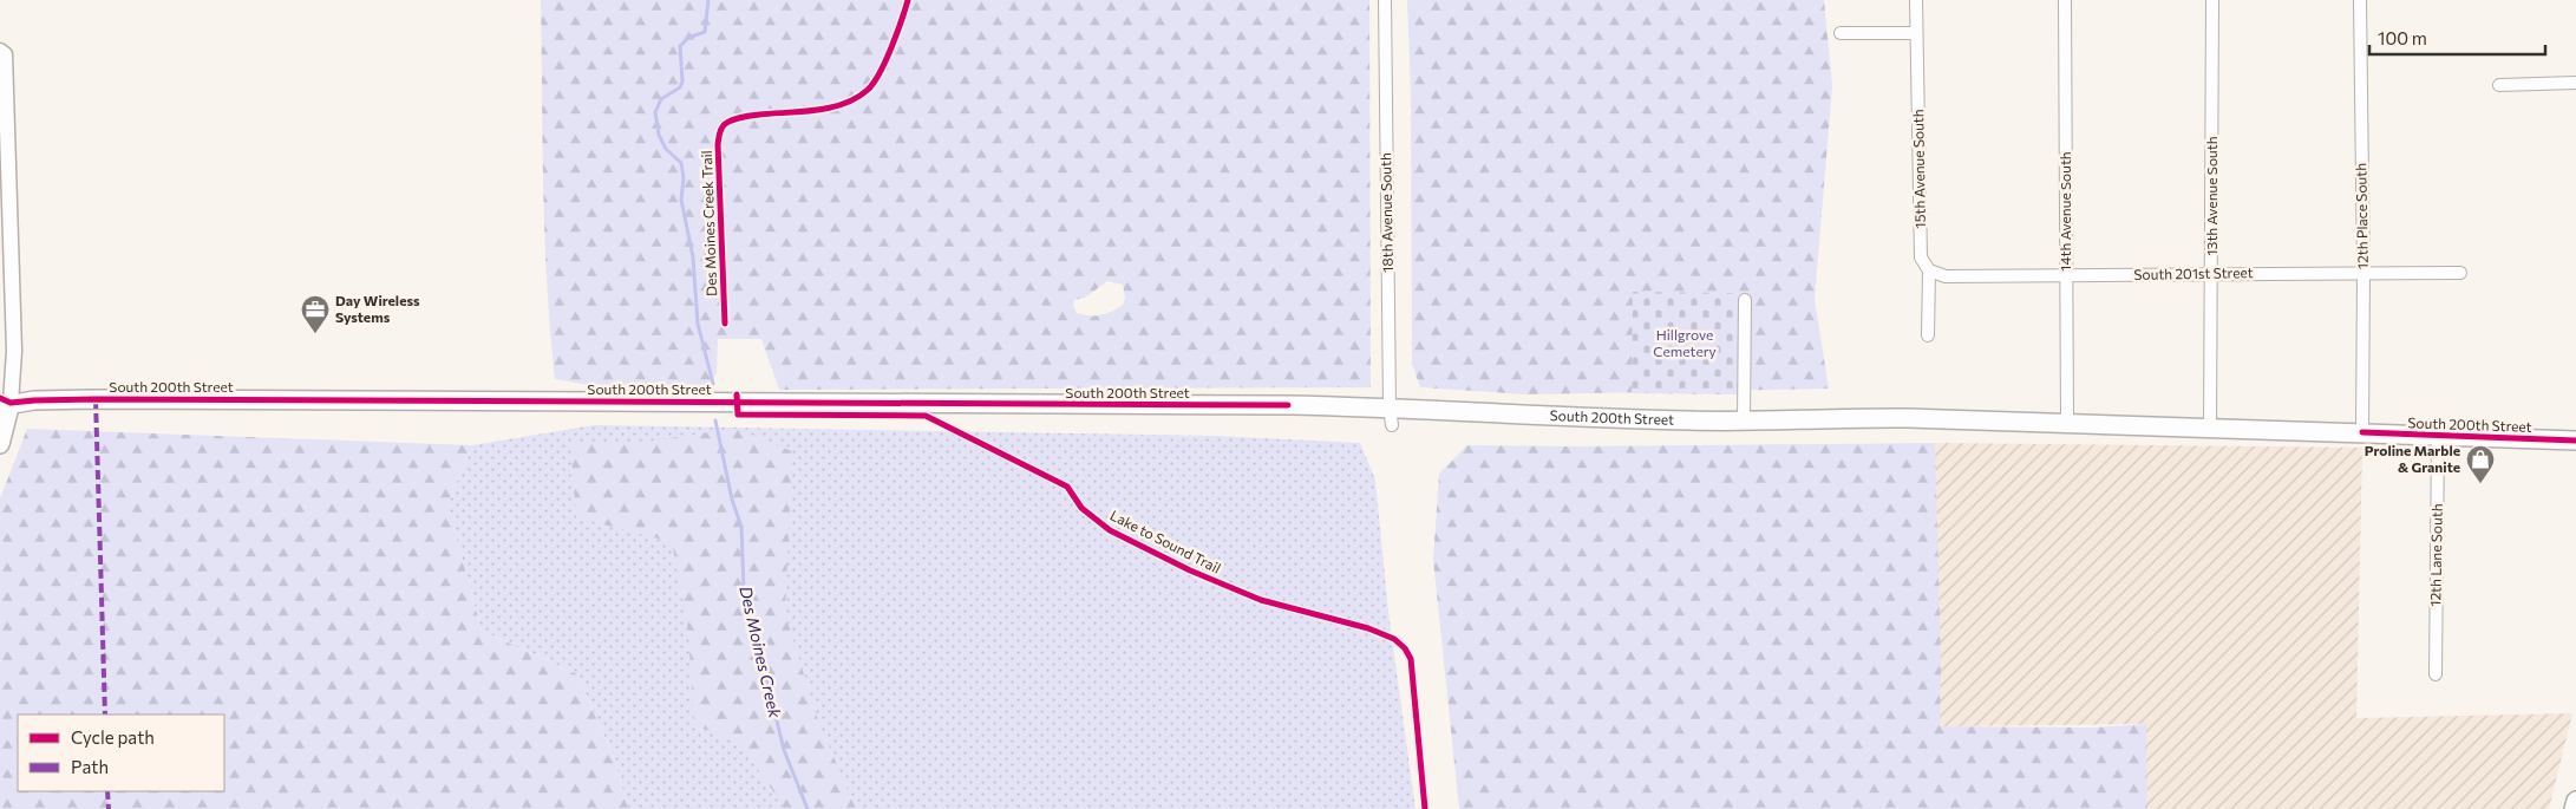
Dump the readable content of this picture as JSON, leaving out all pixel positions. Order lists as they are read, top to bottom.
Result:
{
  "streets": {
    "main road": ["South 200th Street"],
    "street": [
      "15th Avenue South",
      "13th Avenue South",
      "14th Avenue South",
      "18th Avenue South",
      "12th Place South",
      "South 201st Street",
      "12th Lane South"
    ],
    "cycle path": ["Des Moines Creek Trail", "Lake to Sound Trail"]
  },
  "crossings": [
    ["15th Avenue South", "South 201st Street"],
    ["13th Avenue South", "South 201st Street"],
    ["13th Avenue South", "South 200th Street"],
    ["14th Avenue South", "South 201st Street"],
    ["14th Avenue South", "South 200th Street"],
    ["18th Avenue South", "South 200th Street"],
    ["12th Place South", "South 201st Street"],
    ["12th Place South", "South 200th Street"],
    ["South 200th Street", "12th Lane South"]
  ],
  "water": ["Des Moines Creek"],
  "parks": ["Hillgrove Cemetery"],
  "places": {
    "office": ["Day Wireless Systems"],
    "shop": ["Proline Marble & Granite"]
  },
  "legend": ["Cycle path", "Path"],
  "scale_bar": "100 m"
}
